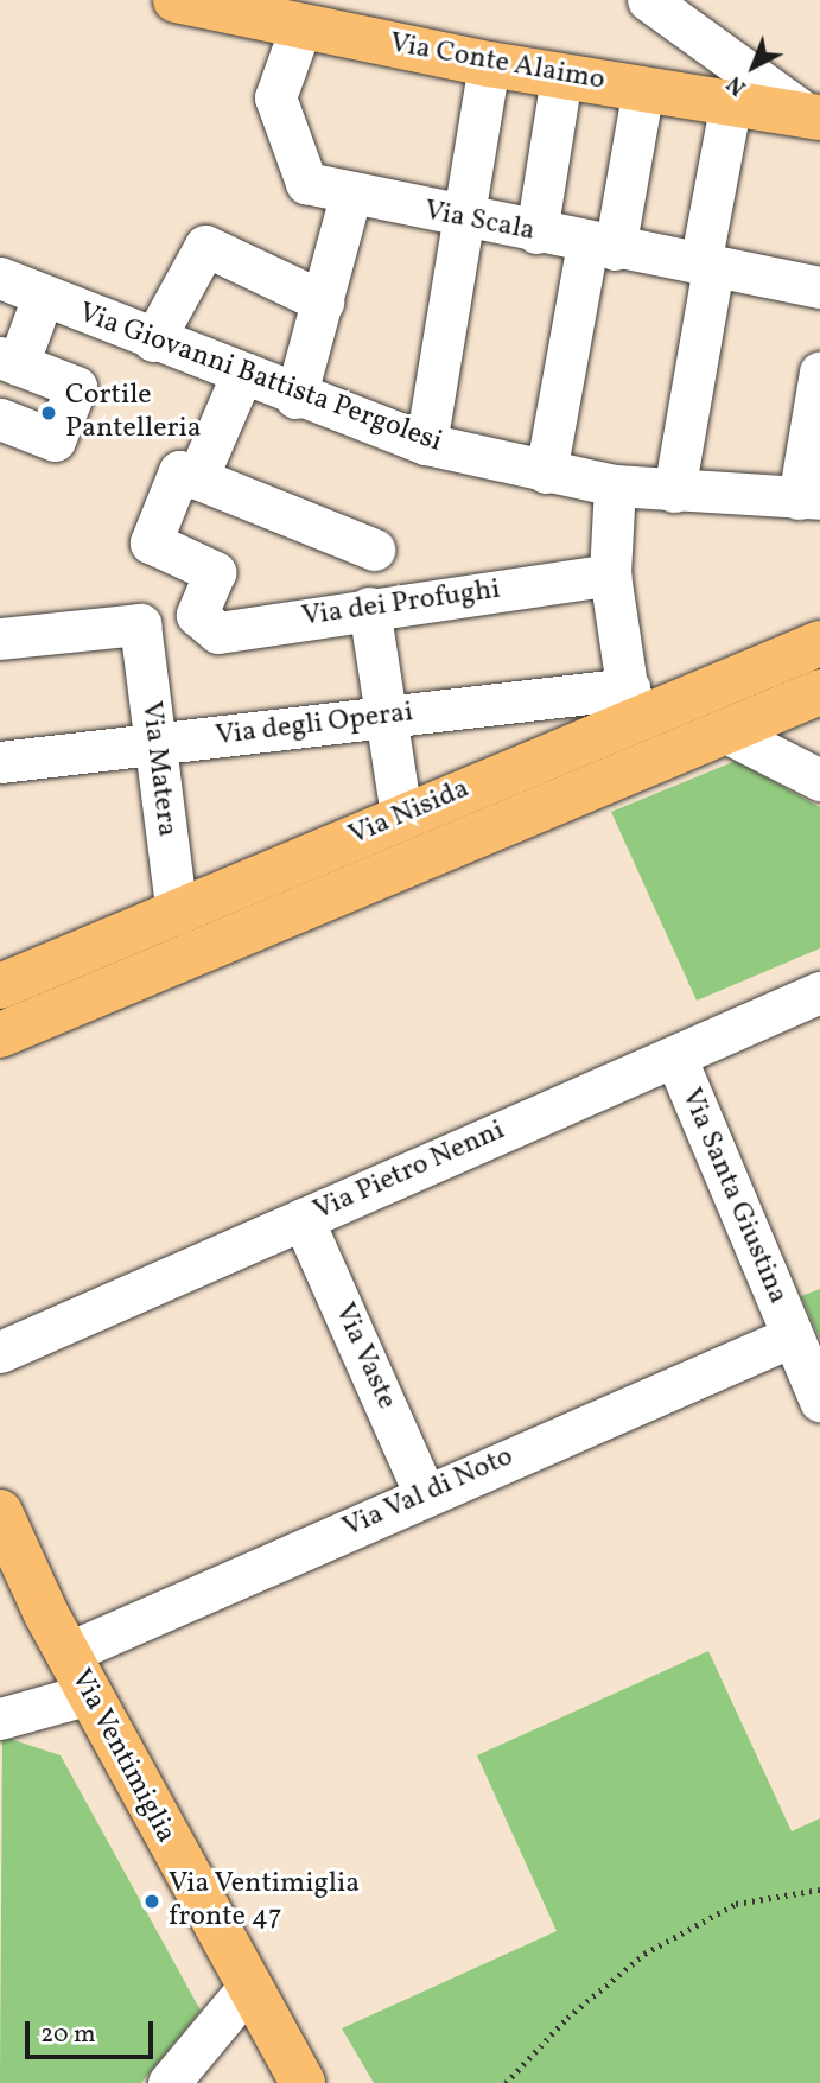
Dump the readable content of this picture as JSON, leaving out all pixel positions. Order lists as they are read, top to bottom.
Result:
{
  "streets": {
    "main road": ["Via Conte Alaimo", "Via Nisida", "Via Ventimiglia"],
    "street": [
      "Via Scala",
      "Via Giovanni Battista Pergolesi",
      "Via dei Profughi",
      "Via degli Operai",
      "Via Matera",
      "Via Pietro Nenni",
      "Via Santa Giustina",
      "Via Vaste",
      "Via Val di Noto"
    ]
  },
  "crossings": [
    ["Via Conte Alaimo", "Via Scala"],
    ["Via degli Operai", "Via Matera"],
    ["Via degli Operai", "Via Nisida"],
    ["Via Matera", "Via Nisida"],
    ["Via Pietro Nenni", "Via Santa Giustina"],
    ["Via Pietro Nenni", "Via Vaste"],
    ["Via Santa Giustina", "Via Val di Noto"],
    ["Via Vaste", "Via Val di Noto"],
    ["Via Val di Noto", "Via Ventimiglia"]
  ],
  "places": ["Cortile Pantelleria", "Via Ventimiglia fronte 47"],
  "scale_bar": "20 m",
  "north": "bottom left"
}
